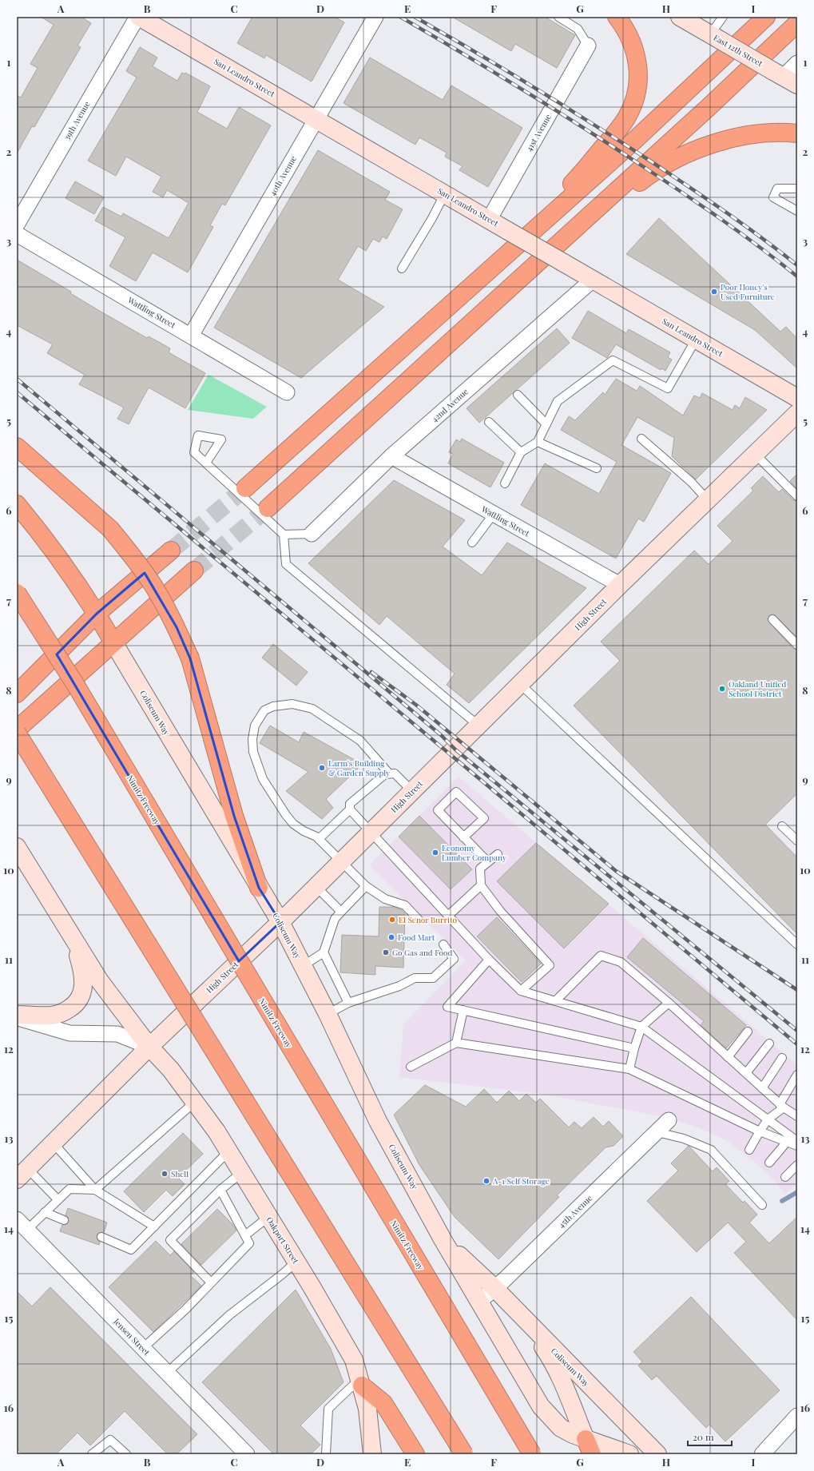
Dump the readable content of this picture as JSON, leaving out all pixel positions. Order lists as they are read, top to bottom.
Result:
{
  "streets": {
    "highway": ["Nimitz Freeway"],
    "main road": [
      "East 12th Street",
      "San Leandro Street",
      "High Street",
      "Coliseum Way",
      "Oakport Street"
    ],
    "street": [
      "39th Avenue",
      "41st Avenue",
      "40th Avenue",
      "Wattling Street",
      "42nd Avenue",
      "45th Avenue",
      "Jensen Street"
    ]
  },
  "crossings": [
    ["San Leandro Street", "39th Avenue"],
    ["San Leandro Street", "41st Avenue"],
    ["San Leandro Street", "40th Avenue"],
    ["San Leandro Street", "42nd Avenue"],
    ["40th Avenue", "Wattling Street"],
    ["Wattling Street", "42nd Avenue"],
    ["Wattling Street", "High Street"],
    ["High Street", "Coliseum Way"],
    ["High Street", "Oakport Street"],
    ["Coliseum Way", "45th Avenue"]
  ],
  "places": [
    "Poor Honey's Used Furniture",
    "Oakland Unified School District",
    "Larm's Building & Garden Supply",
    "Economy Lumber Company",
    "El Senor Burrito",
    "Food Mart",
    "Go Gas and Food",
    "Shell",
    "A-1 Self Storage"
  ],
  "scale_bar": "20 m",
  "grid": {
    "columns": [
      "A",
      "B",
      "C",
      "D",
      "E",
      "F",
      "G",
      "H",
      "I"
    ],
    "rows": [
      "1",
      "2",
      "3",
      "4",
      "5",
      "6",
      "7",
      "8",
      "9",
      "10",
      "11",
      "12",
      "13",
      "14",
      "15",
      "16"
    ]
  }
}
